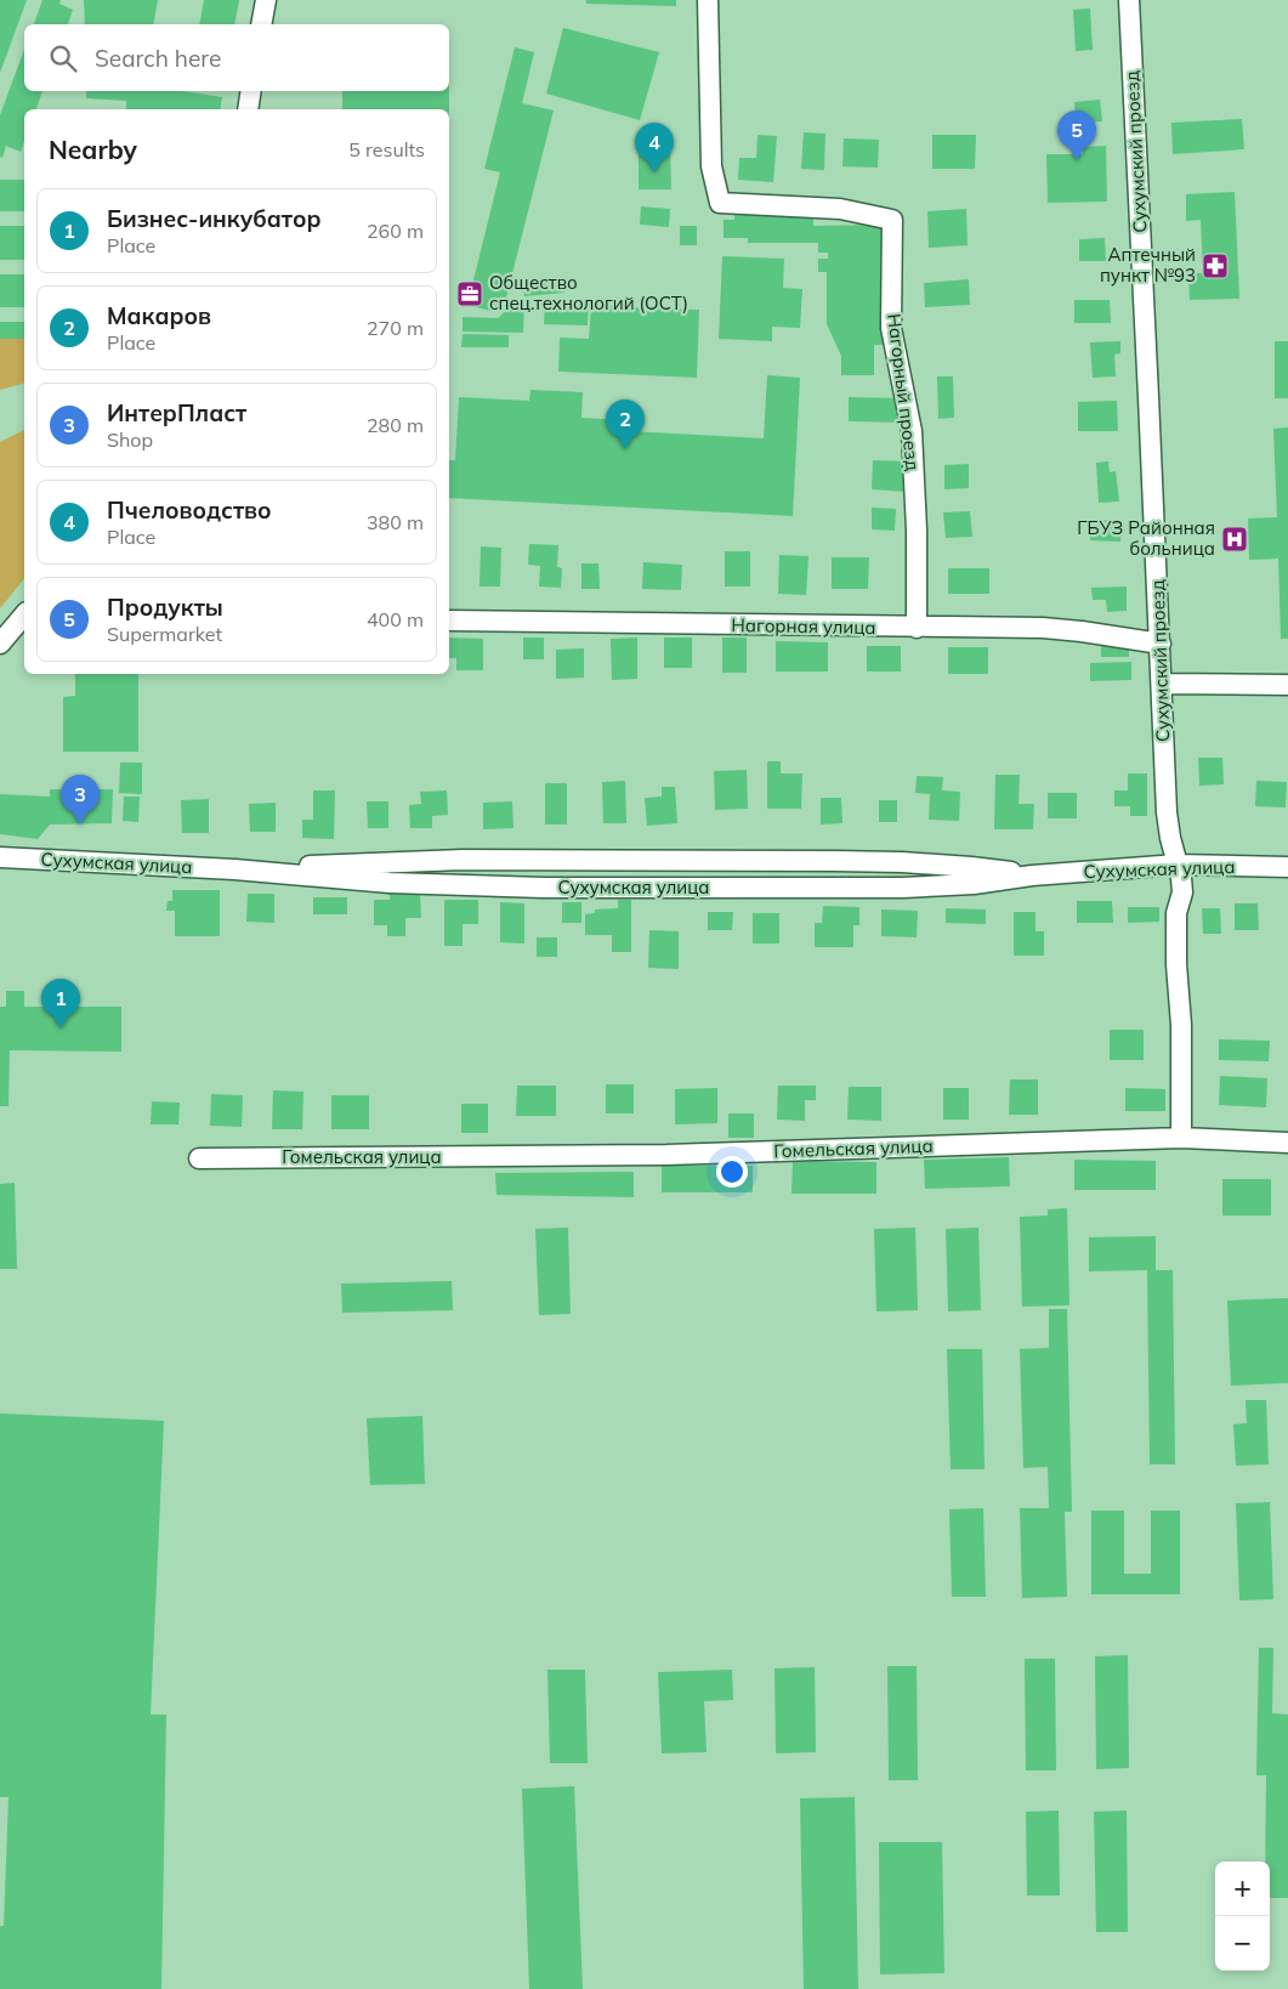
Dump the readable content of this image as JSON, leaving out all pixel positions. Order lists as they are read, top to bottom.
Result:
{
  "streets": {
    "street": [
      "Сухумский проезд",
      "Нагорный проезд",
      "Нагорная улица",
      "Сухумская улица",
      "Гомельская улица"
    ]
  },
  "crossings": [
    ["Сухумский проезд", "Нагорная улица"],
    ["Сухумский проезд", "Сухумская улица"],
    ["Сухумский проезд", "Гомельская улица"],
    ["Нагорный проезд", "Нагорная улица"]
  ],
  "places": {
    "pharmacy": ["Аптечный пункт №93"],
    "office": ["Общество спец.технологий (ОСТ)"],
    "hospital": ["ГБУЗ Районная больница"]
  },
  "page": {
    "search": "Search here",
    "heading": ["Nearby", "5 results"],
    "pins": [
      "5",
      "4",
      "2",
      "3",
      "1"
    ],
    "list": [
      {
        "mark": "1",
        "name": "Бизнес-инкубатор",
        "note": "Place",
        "value": "260 m"
      },
      {
        "mark": "2",
        "name": "Макаров",
        "note": "Place",
        "value": "270 m"
      },
      {
        "mark": "3",
        "name": "ИнтерПласт",
        "note": "Shop",
        "value": "280 m"
      },
      {
        "mark": "4",
        "name": "Пчеловодство",
        "note": "Place",
        "value": "380 m"
      },
      {
        "mark": "5",
        "name": "Продукты",
        "note": "Supermarket",
        "value": "400 m"
      }
    ],
    "map_buttons": ["+", "−"]
  }
}
